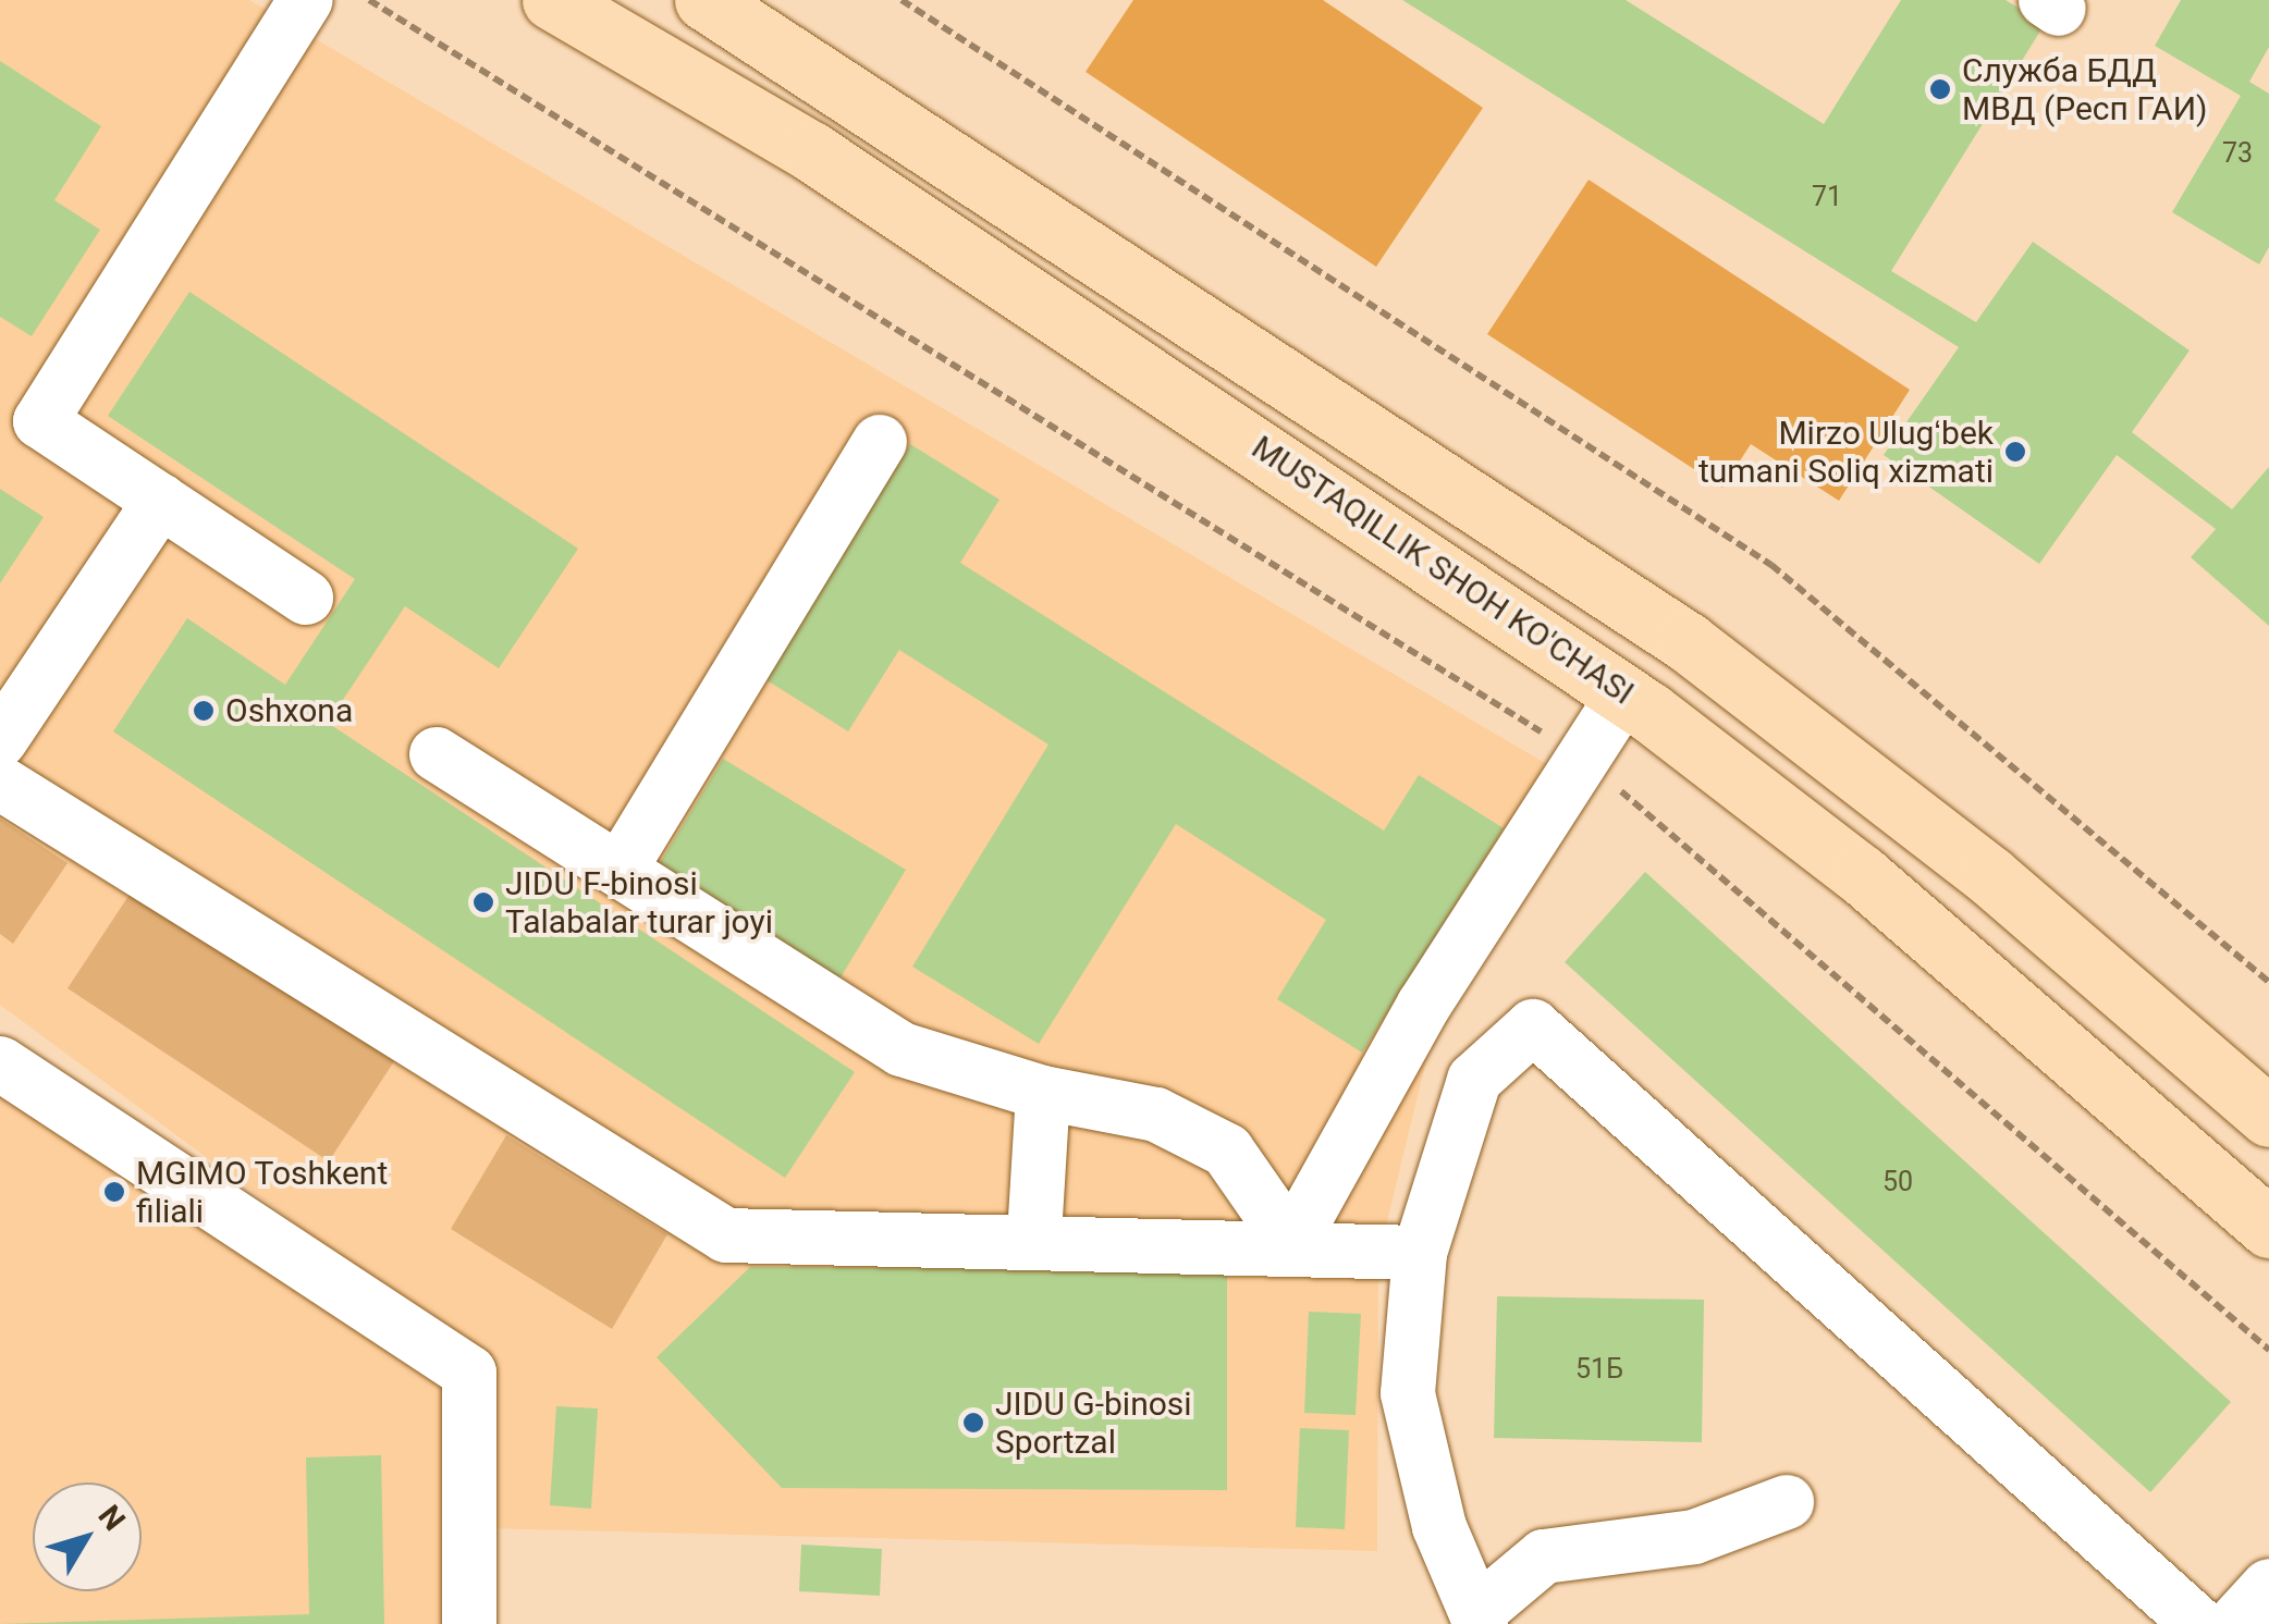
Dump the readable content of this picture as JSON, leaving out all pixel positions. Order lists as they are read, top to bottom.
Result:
{
  "streets": {
    "main road": ["MUSTAQILLIK SHOH KO'CHASI"]
  },
  "places": [
    "Служба БДД МВД (Респ ГАИ)",
    "Mirzo Ulugʻbek tumani Soliq xizmati",
    "Oshxona",
    "JIDU F-binosi Talabalar turar joyi",
    "MGIMO Toshkent filiali",
    "JIDU G-binosi Sportzal"
  ],
  "house_numbers": [
    "73",
    "71",
    "50",
    "51Б"
  ],
  "north": "top right"
}
